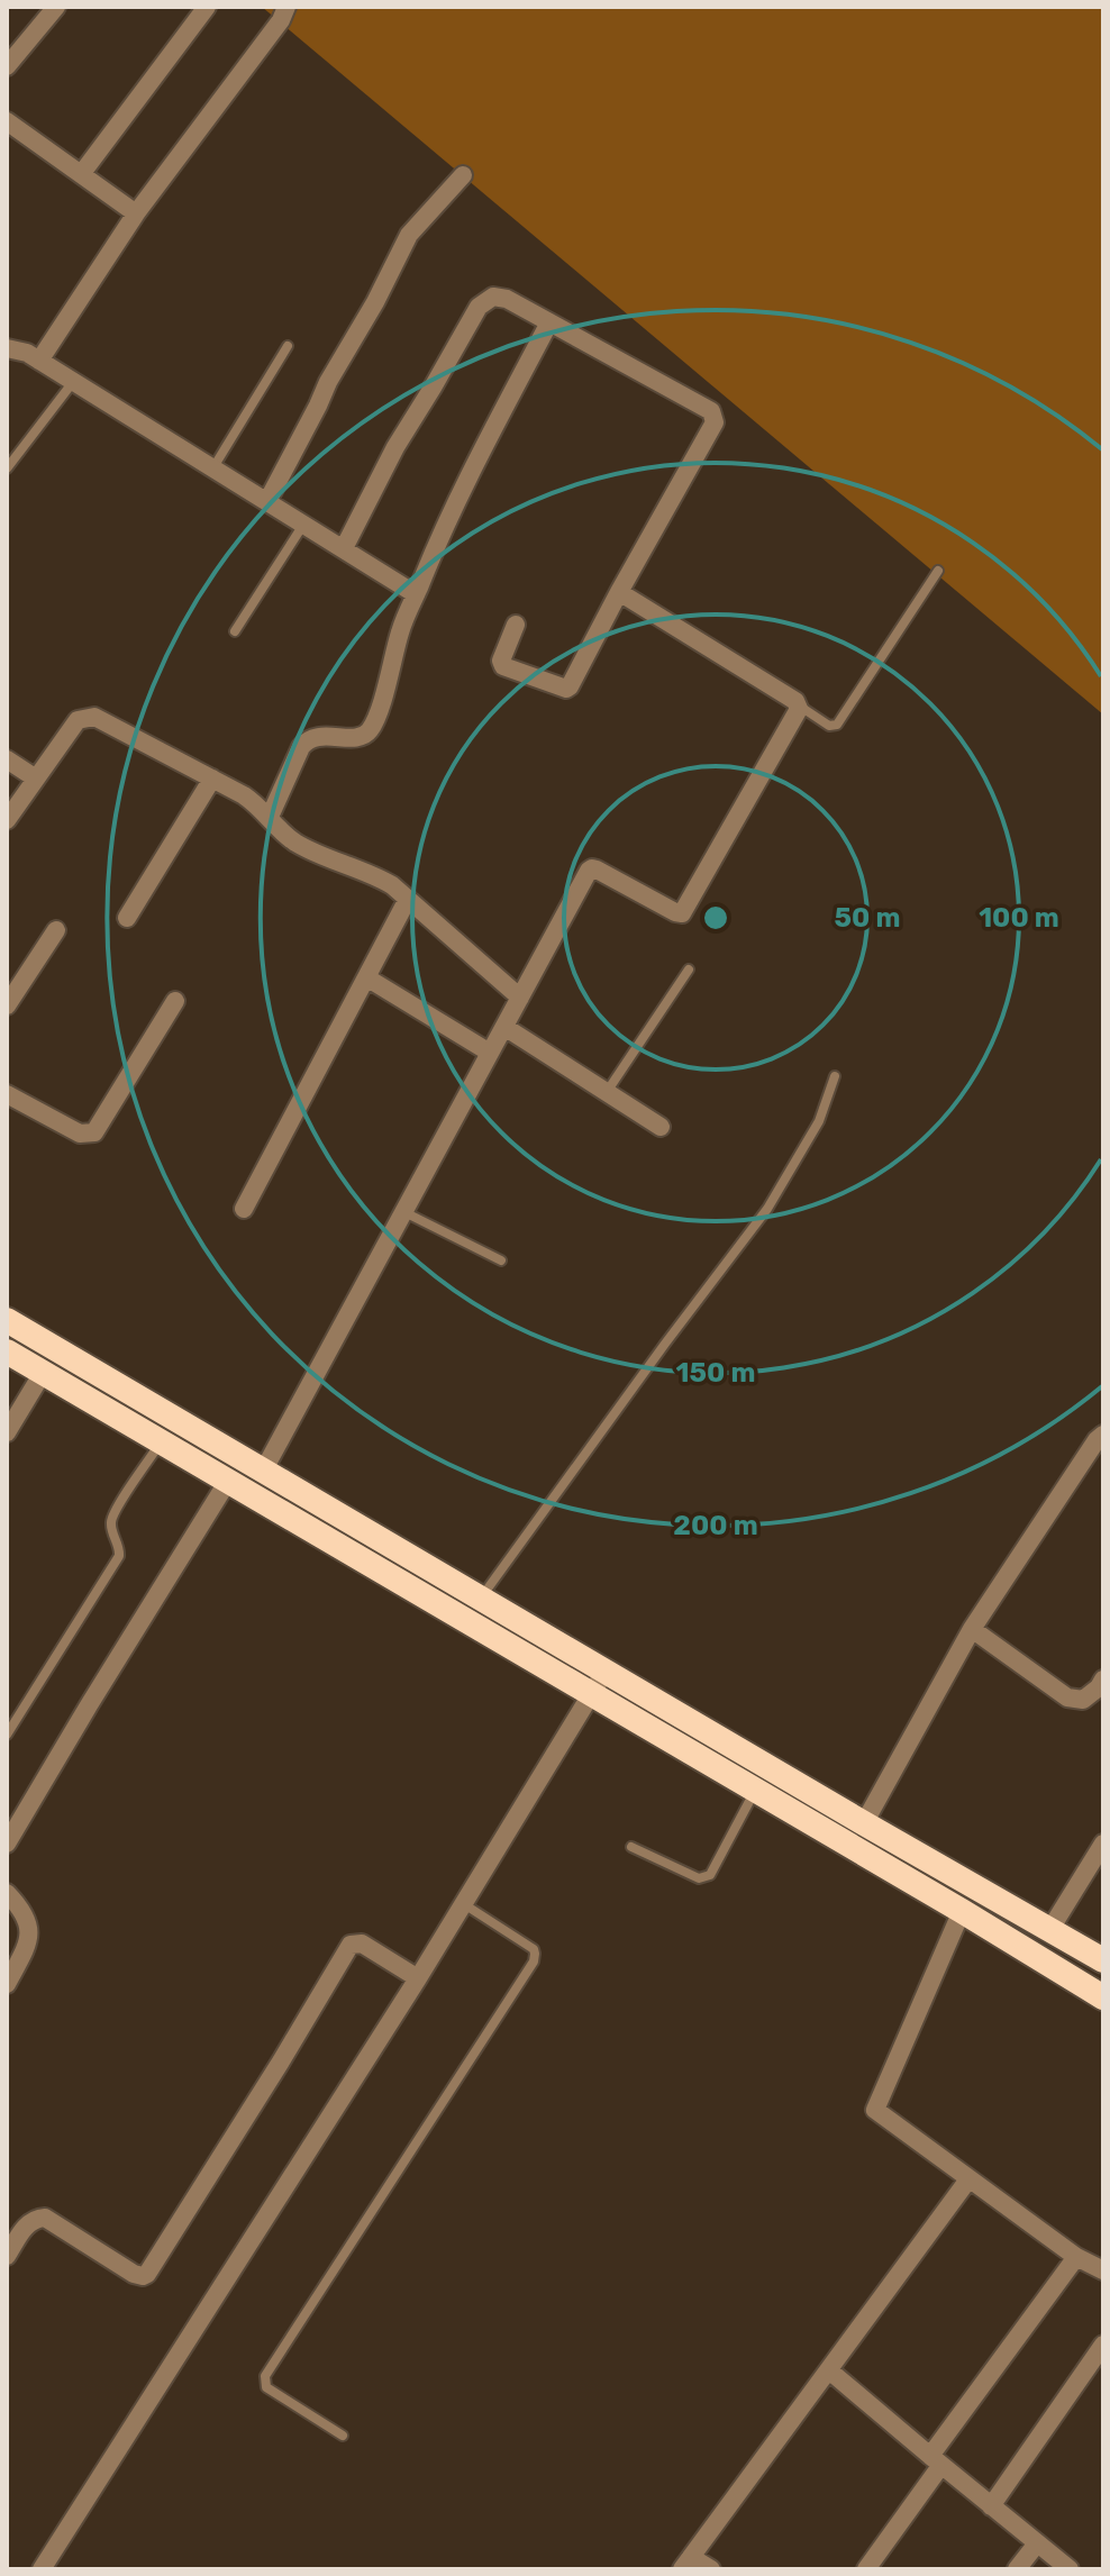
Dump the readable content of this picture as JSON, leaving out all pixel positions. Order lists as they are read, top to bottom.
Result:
{
  "rings": [
    "50 m",
    "100 m",
    "150 m",
    "200 m"
  ]
}
